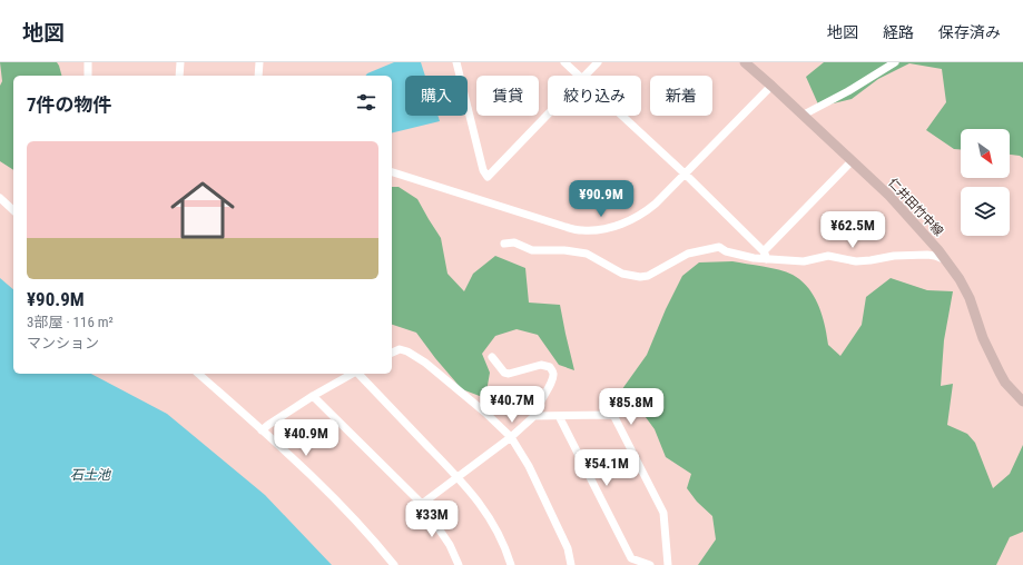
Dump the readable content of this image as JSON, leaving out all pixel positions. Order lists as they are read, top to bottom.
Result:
{
  "streets": {
    "main road": ["仁井田竹中線"]
  },
  "water": ["石土池"],
  "north": "bottom right",
  "page": {
    "header": "地図",
    "nav": ["地図", "経路", "保存済み"],
    "chip": [
      "購入",
      "賃貸",
      "絞り込み",
      "新着"
    ],
    "heading": "7件の物件",
    "list": [
      {
        "name": "¥90.9M",
        "note": "3部屋 · 116 m² · マンション"
      }
    ],
    "price": [
      "¥90.9M",
      "¥62.5M",
      "¥40.7M",
      "¥85.8M",
      "¥40.9M",
      "¥54.1M",
      "¥33M"
    ]
  }
}
